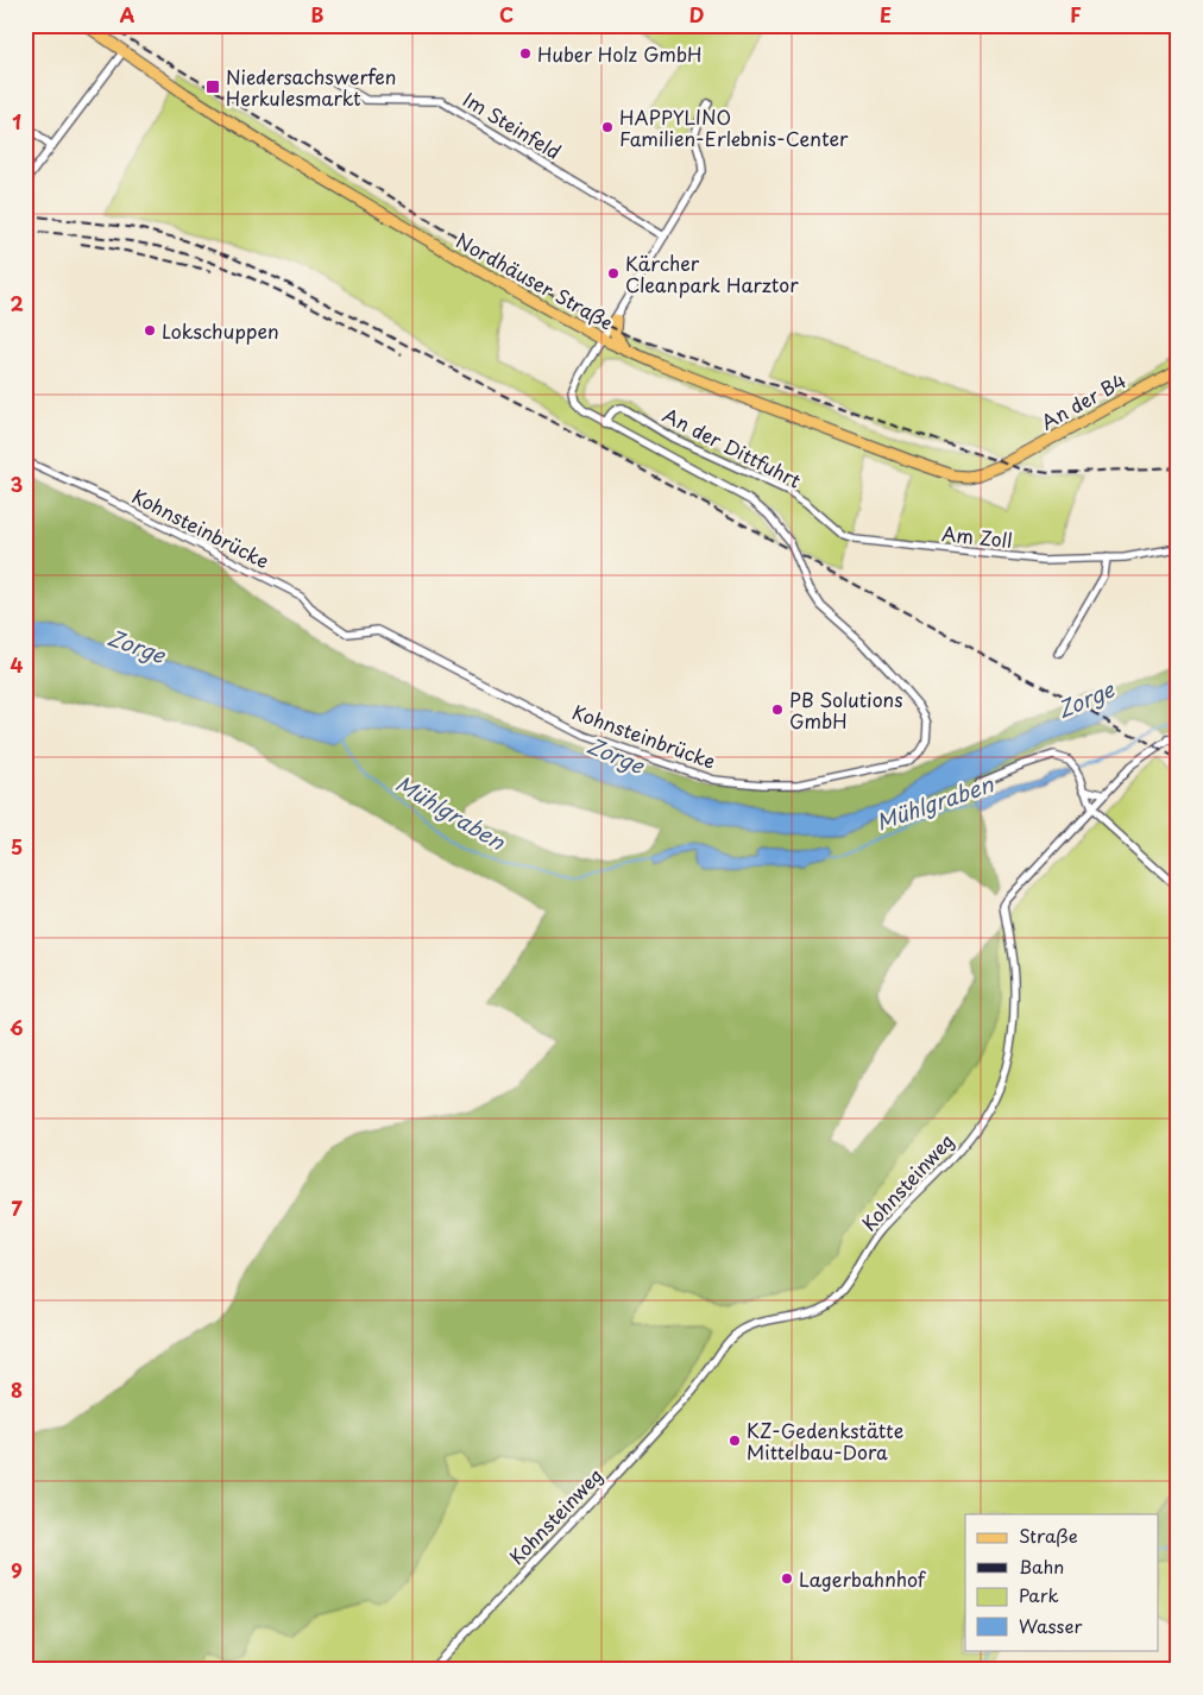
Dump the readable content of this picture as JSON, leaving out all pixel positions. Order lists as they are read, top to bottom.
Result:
{
  "streets": {
    "main road": ["Nordhäuser Straße", "An der B4"],
    "street": [
      "Im Steinfeld",
      "An der Dittfuhrt",
      "Kohnsteinbrücke",
      "Am Zoll",
      "Kohnsteinweg"
    ]
  },
  "crossings": [
    ["Nordhäuser Straße", "An der B4"],
    ["Nordhäuser Straße", "Kohnsteinbrücke"],
    ["An der Dittfuhrt", "Kohnsteinbrücke"],
    ["An der Dittfuhrt", "Am Zoll"]
  ],
  "water": ["Zorge", "Mühlgraben"],
  "places": {
    "other": [
      "Huber Holz GmbH",
      "HAPPYLINO Familien-Erlebnis-Center",
      "Kärcher Cleanpark Harztor",
      "Lokschuppen",
      "PB Solutions GmbH",
      "KZ-Gedenkstätte Mittelbau-Dora",
      "Lagerbahnhof"
    ],
    "transit": ["Niedersachswerfen Herkulesmarkt"]
  },
  "legend": [
    "Straße",
    "Bahn",
    "Park",
    "Wasser"
  ],
  "grid": {
    "columns": [
      "A",
      "B",
      "C",
      "D",
      "E",
      "F"
    ],
    "rows": [
      "1",
      "2",
      "3",
      "4",
      "5",
      "6",
      "7",
      "8",
      "9"
    ]
  }
}
